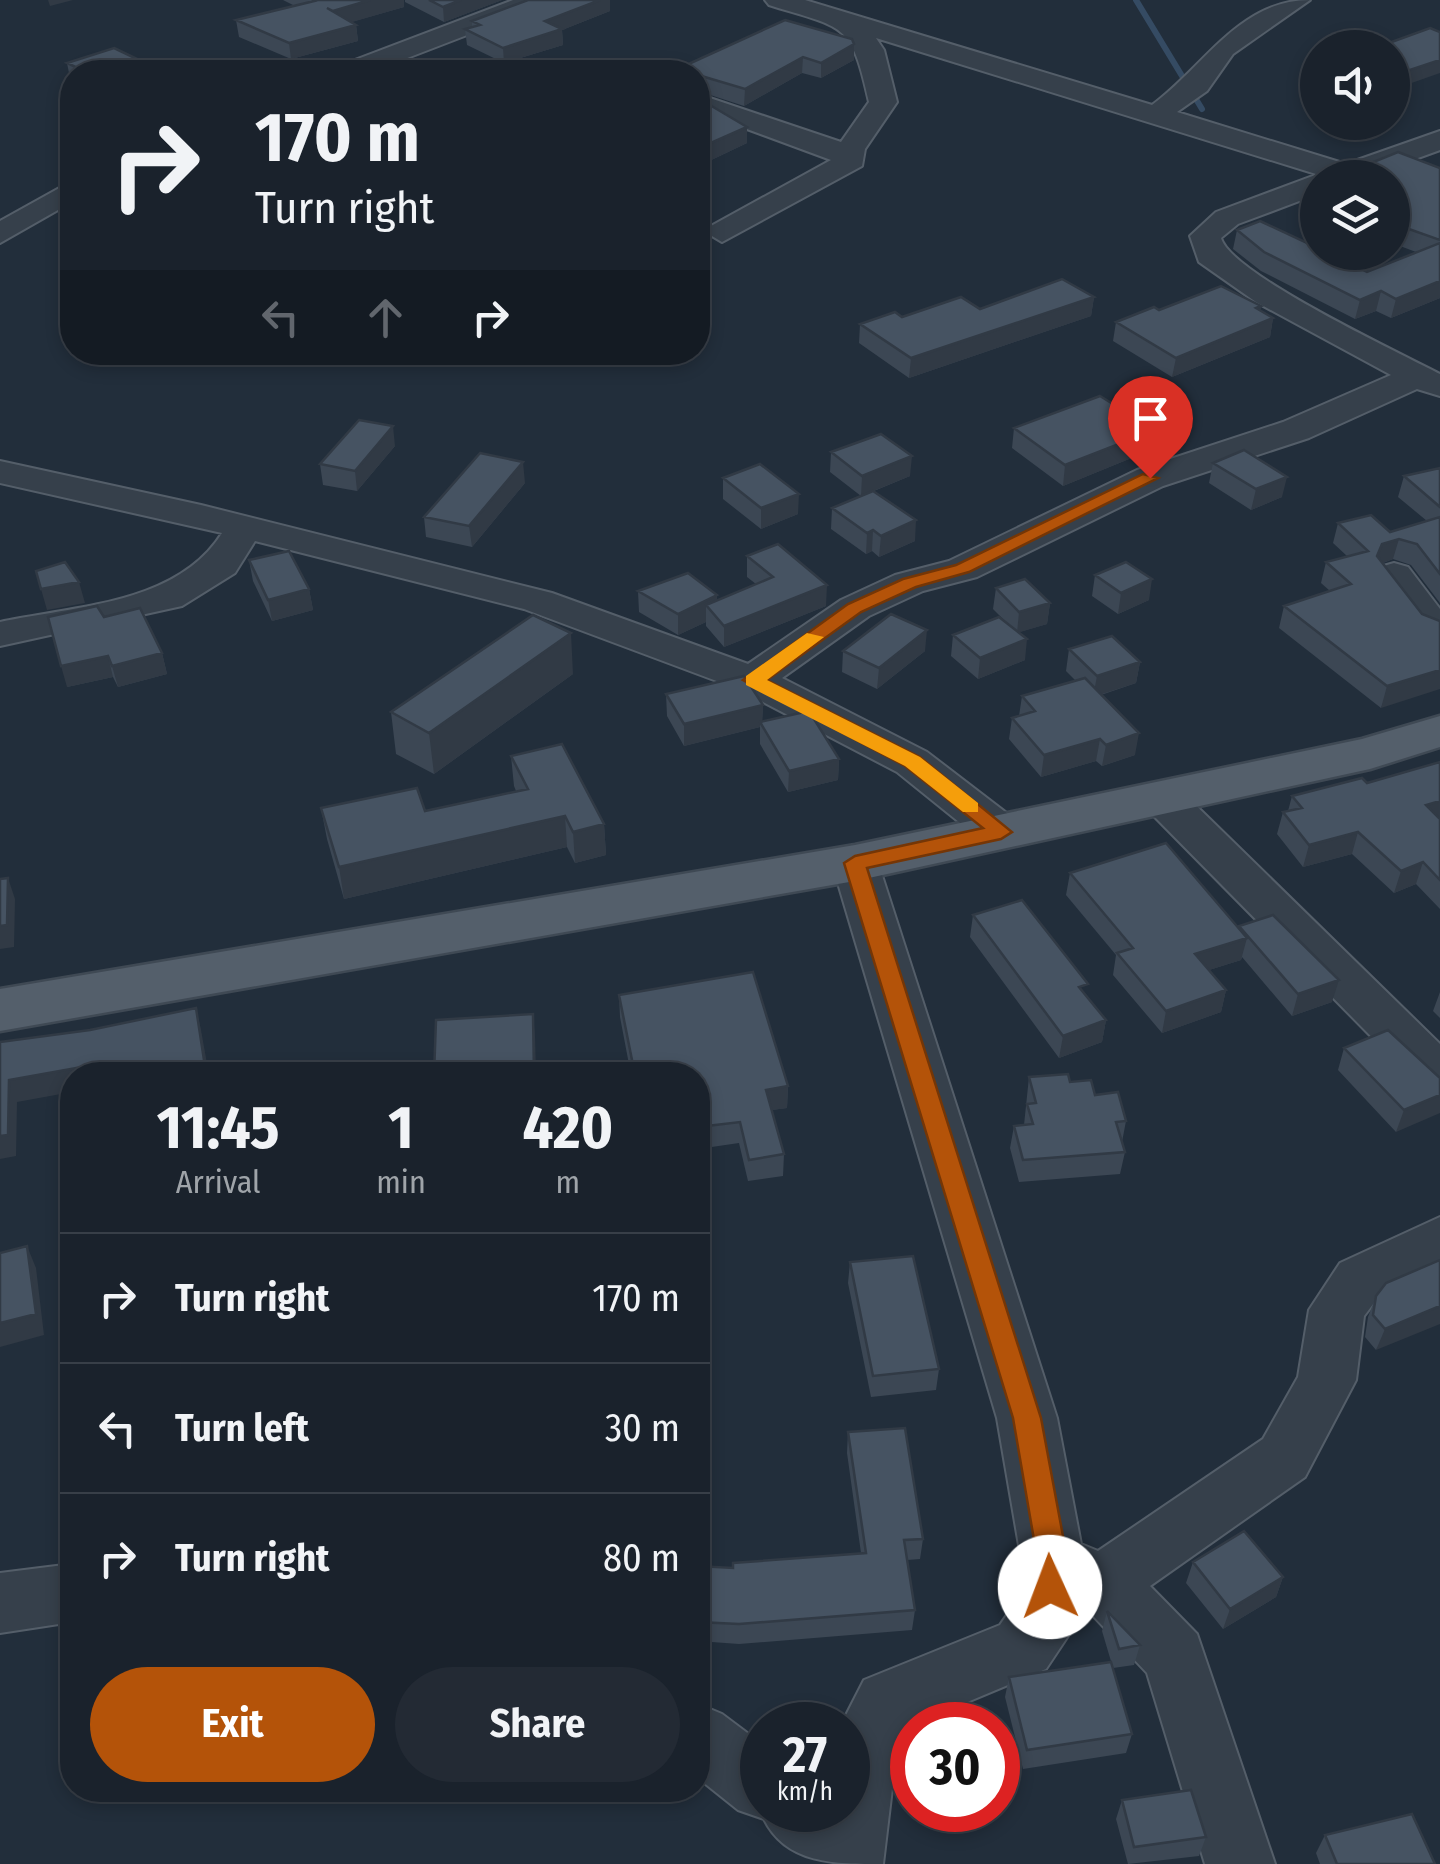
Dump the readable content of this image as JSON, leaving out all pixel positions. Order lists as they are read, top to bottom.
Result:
{
  "page": {
    "turn": ["170 m", "Turn right"],
    "eta": [
      "11:45",
      "Arrival",
      "1",
      "min",
      "420",
      "m"
    ],
    "list": [
      {
        "name": "Turn right",
        "value": "170 m"
      },
      {
        "name": "Turn left",
        "value": "30 m"
      },
      {
        "name": "Turn right",
        "value": "80 m"
      }
    ],
    "buttons": ["Exit", "Share"],
    "speed": "27 km/h",
    "limit": "30"
  }
}
